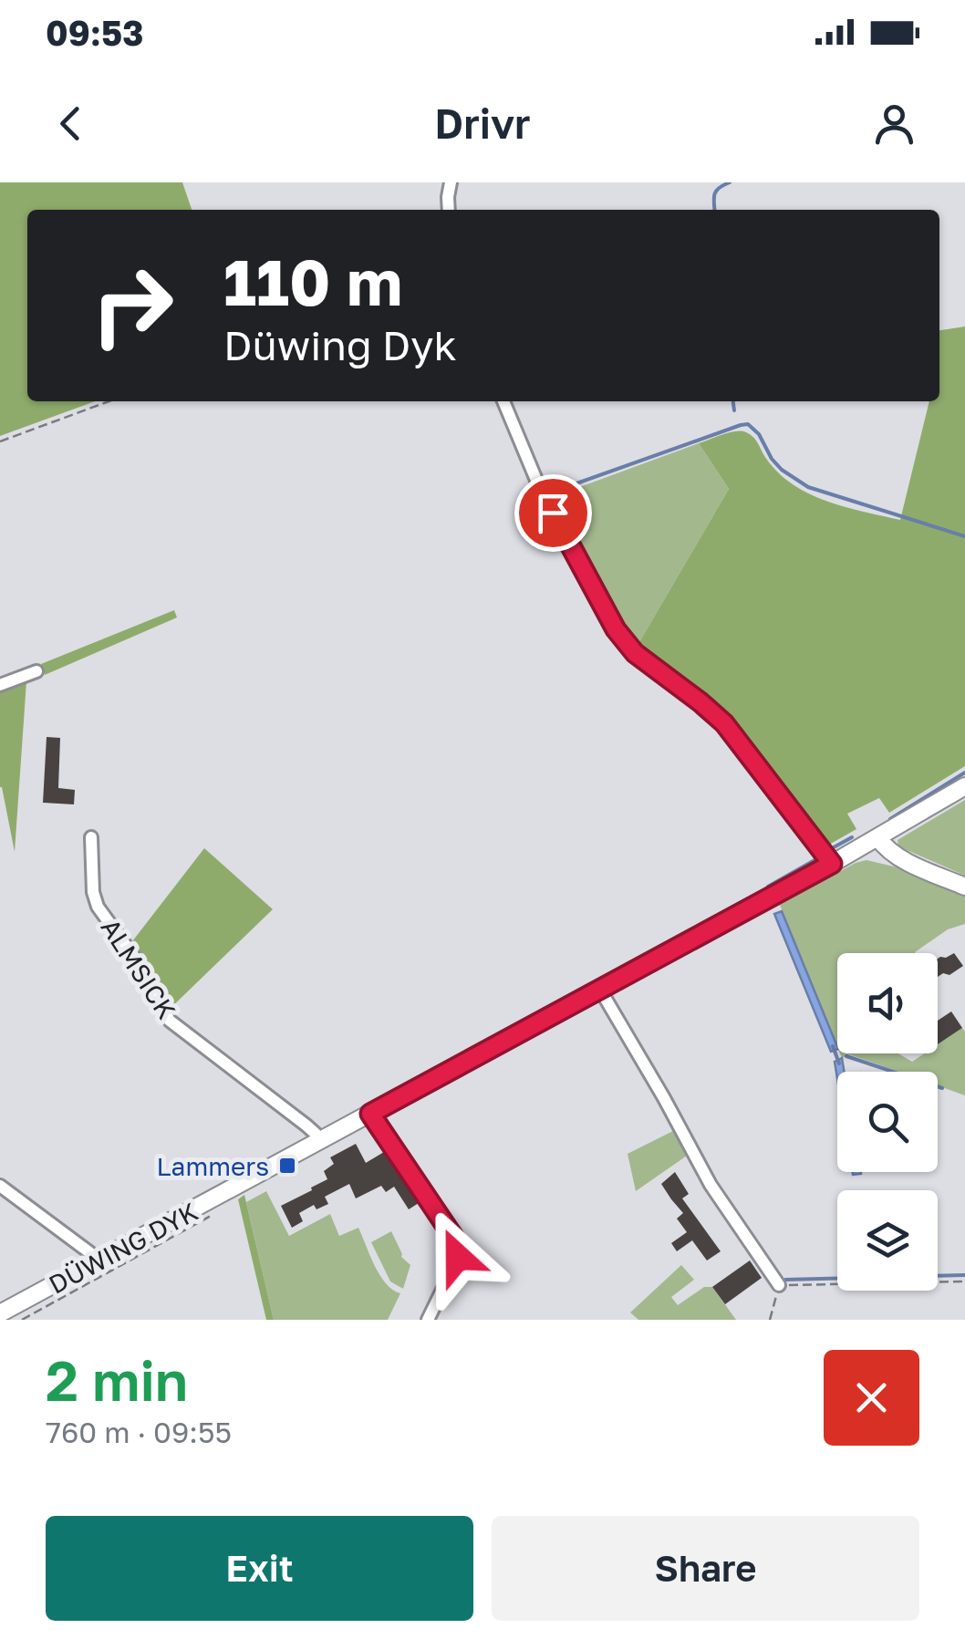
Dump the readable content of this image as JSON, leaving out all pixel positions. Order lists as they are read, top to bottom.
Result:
{
  "streets": {
    "street": ["ALMSICK", "DÜWING DYK"]
  },
  "crossings": [
    ["ALMSICK", "DÜWING DYK"]
  ],
  "places": {
    "transit": ["Lammers"]
  },
  "page": {
    "status": "09:53",
    "header": "Drivr",
    "turn": ["110 m", "Düwing Dyk"],
    "heading": ["2 min", "760 m · 09:55"],
    "buttons": ["Exit", "Share"]
  }
}
